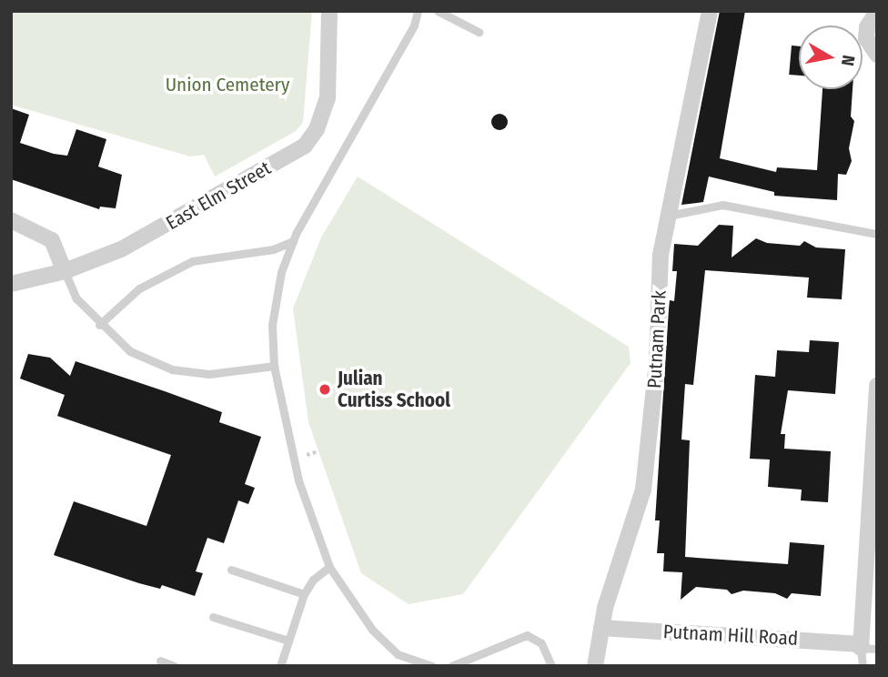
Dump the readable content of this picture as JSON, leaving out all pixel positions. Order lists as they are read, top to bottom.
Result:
{
  "streets": {
    "street": ["East Elm Street", "Putnam Park", "Putnam Hill Road"]
  },
  "crossings": [
    ["Putnam Park", "Putnam Hill Road"]
  ],
  "parks": ["Union Cemetery"],
  "places": ["Julian Curtiss School"],
  "north": "right"
}
